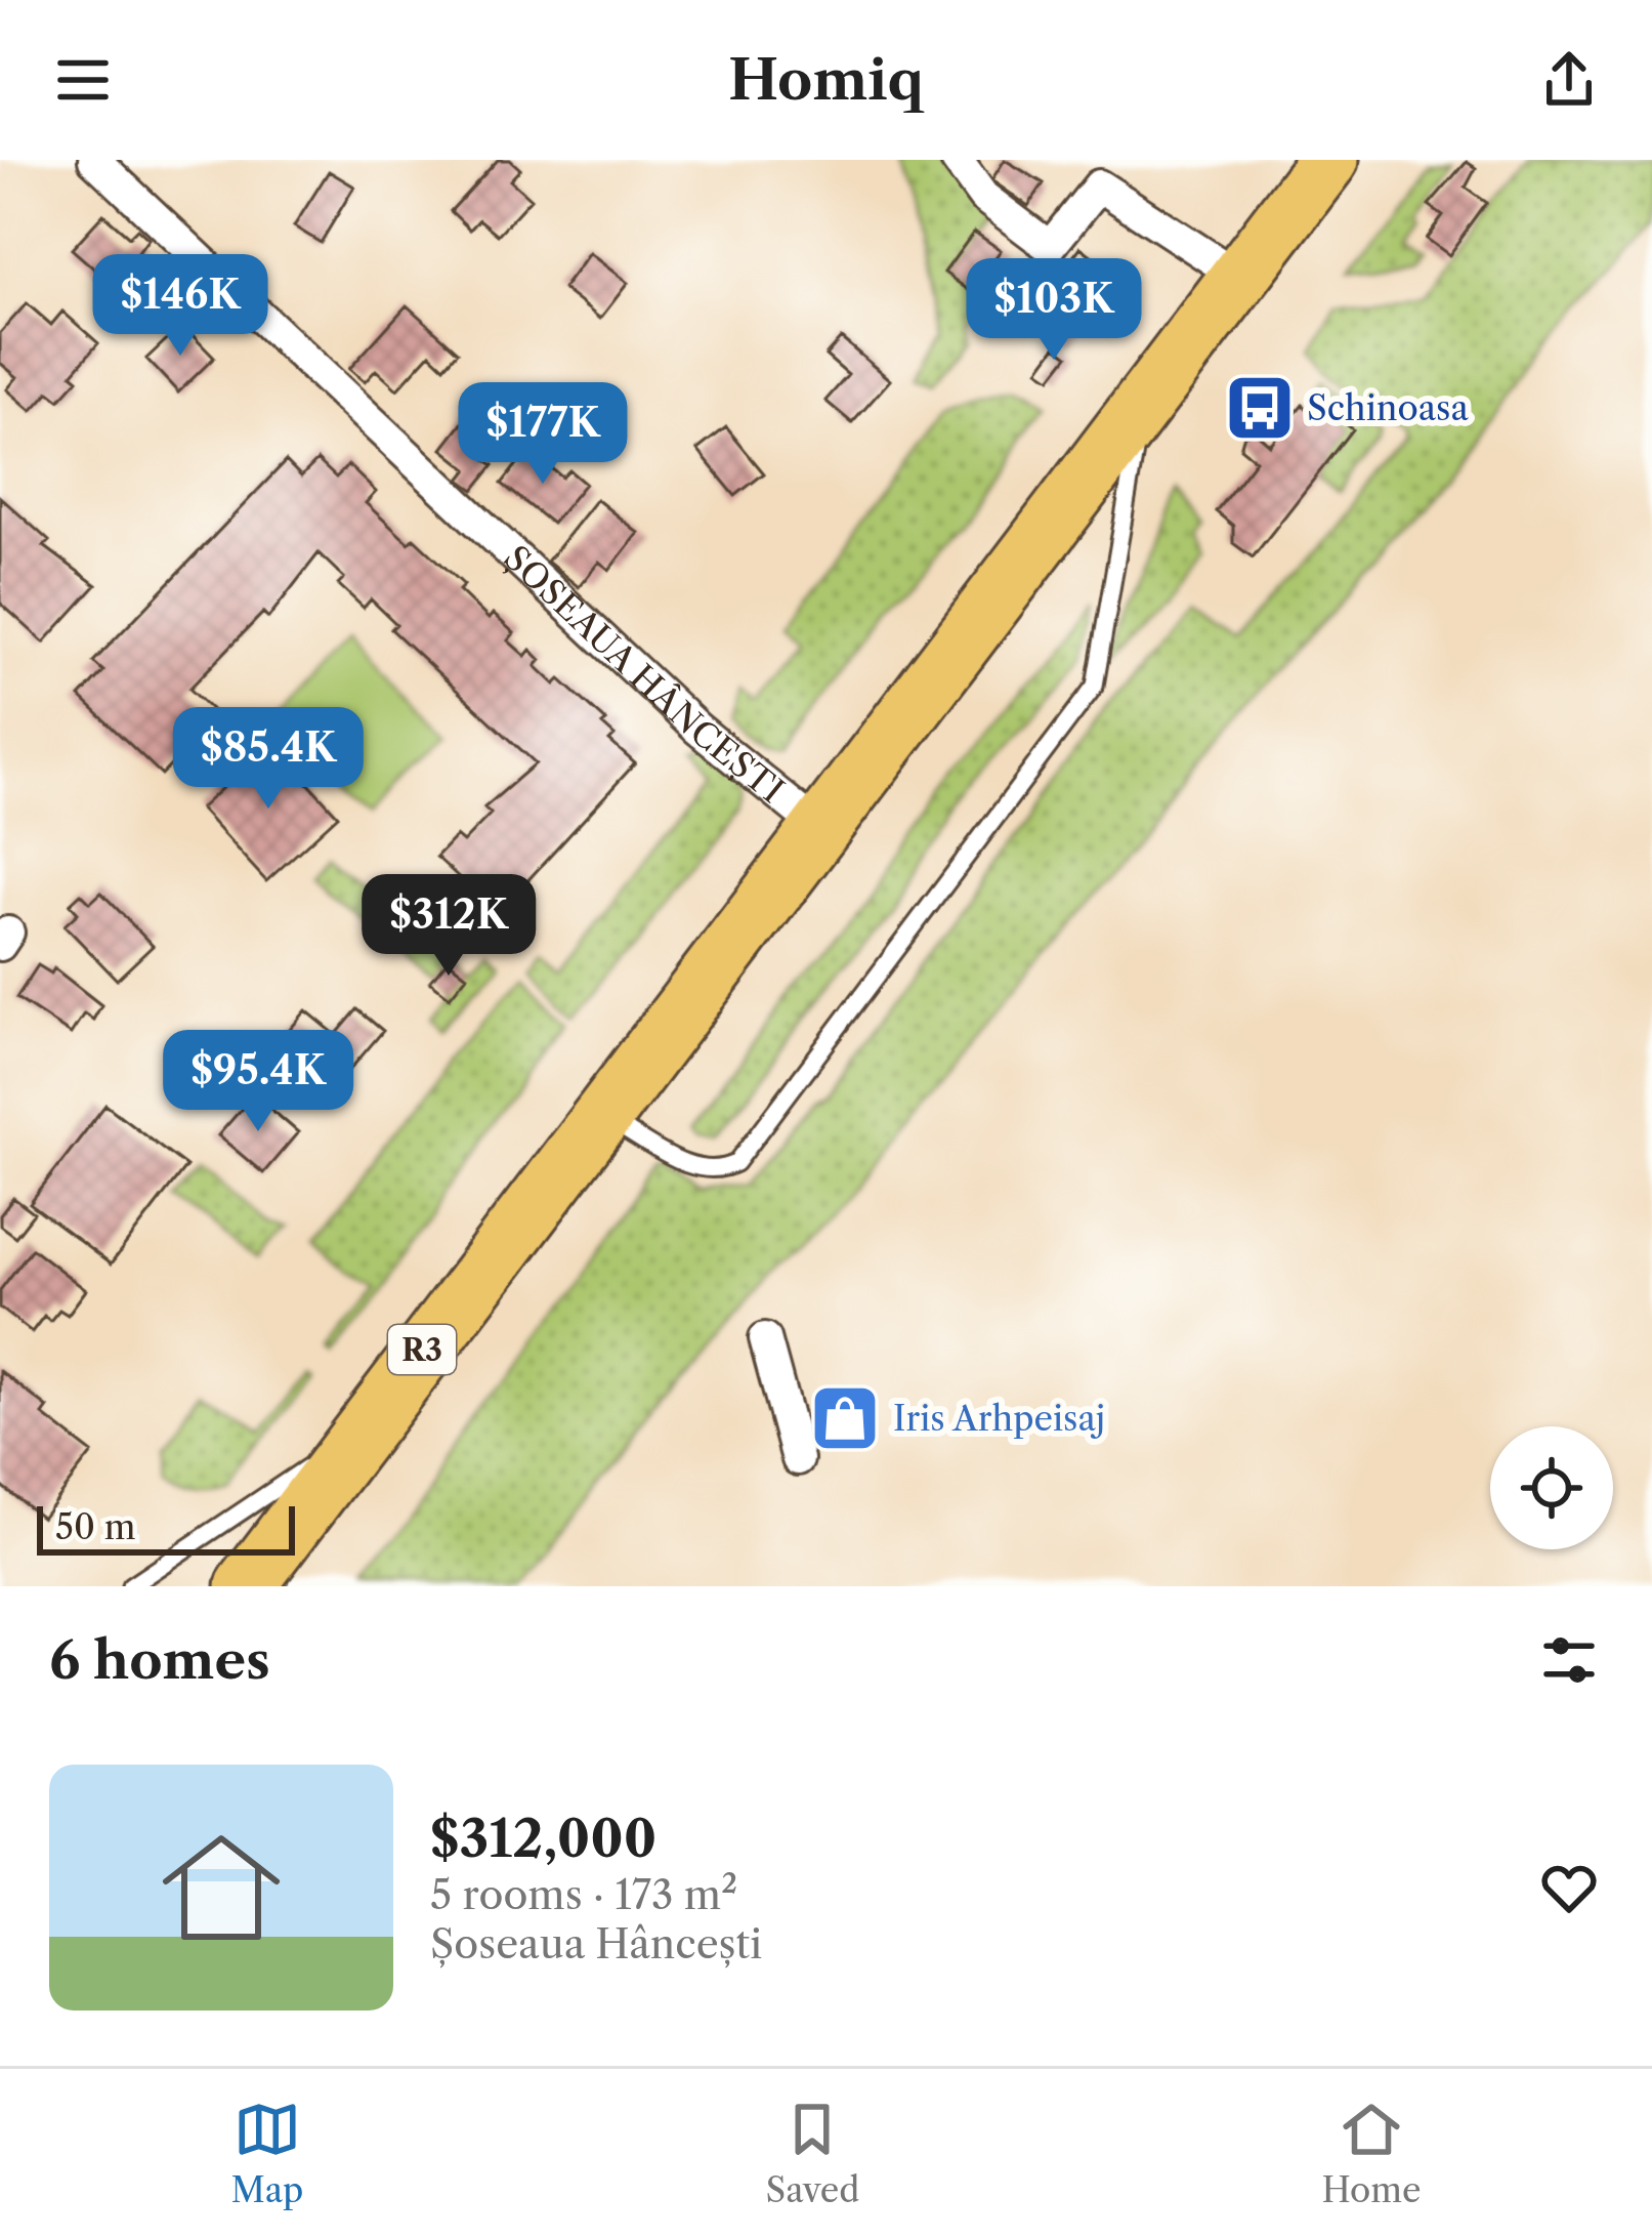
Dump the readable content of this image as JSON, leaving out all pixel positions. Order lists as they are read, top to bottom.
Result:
{
  "streets": {
    "highway": ["R3"],
    "street": ["ȘOSEAUA HÂNCEȘTI"]
  },
  "crossings": [
    ["ȘOSEAUA HÂNCEȘTI", "R3"]
  ],
  "places": {
    "bus stop": ["Schinoasa"],
    "shop": ["Iris Arhpeisaj"]
  },
  "scale_bar": "50 m",
  "page": {
    "header": "Homiq",
    "price": [
      "$146K",
      "$103K",
      "$177K",
      "$85.4K",
      "$312K",
      "$95.4K"
    ],
    "scale": "50 m",
    "heading": "6 homes",
    "list": [
      {
        "name": "$312,000",
        "note": "5 rooms · 173 m² · Șoseaua Hâncești"
      }
    ],
    "tabs": ["Map", "Saved", "Home"]
  }
}
